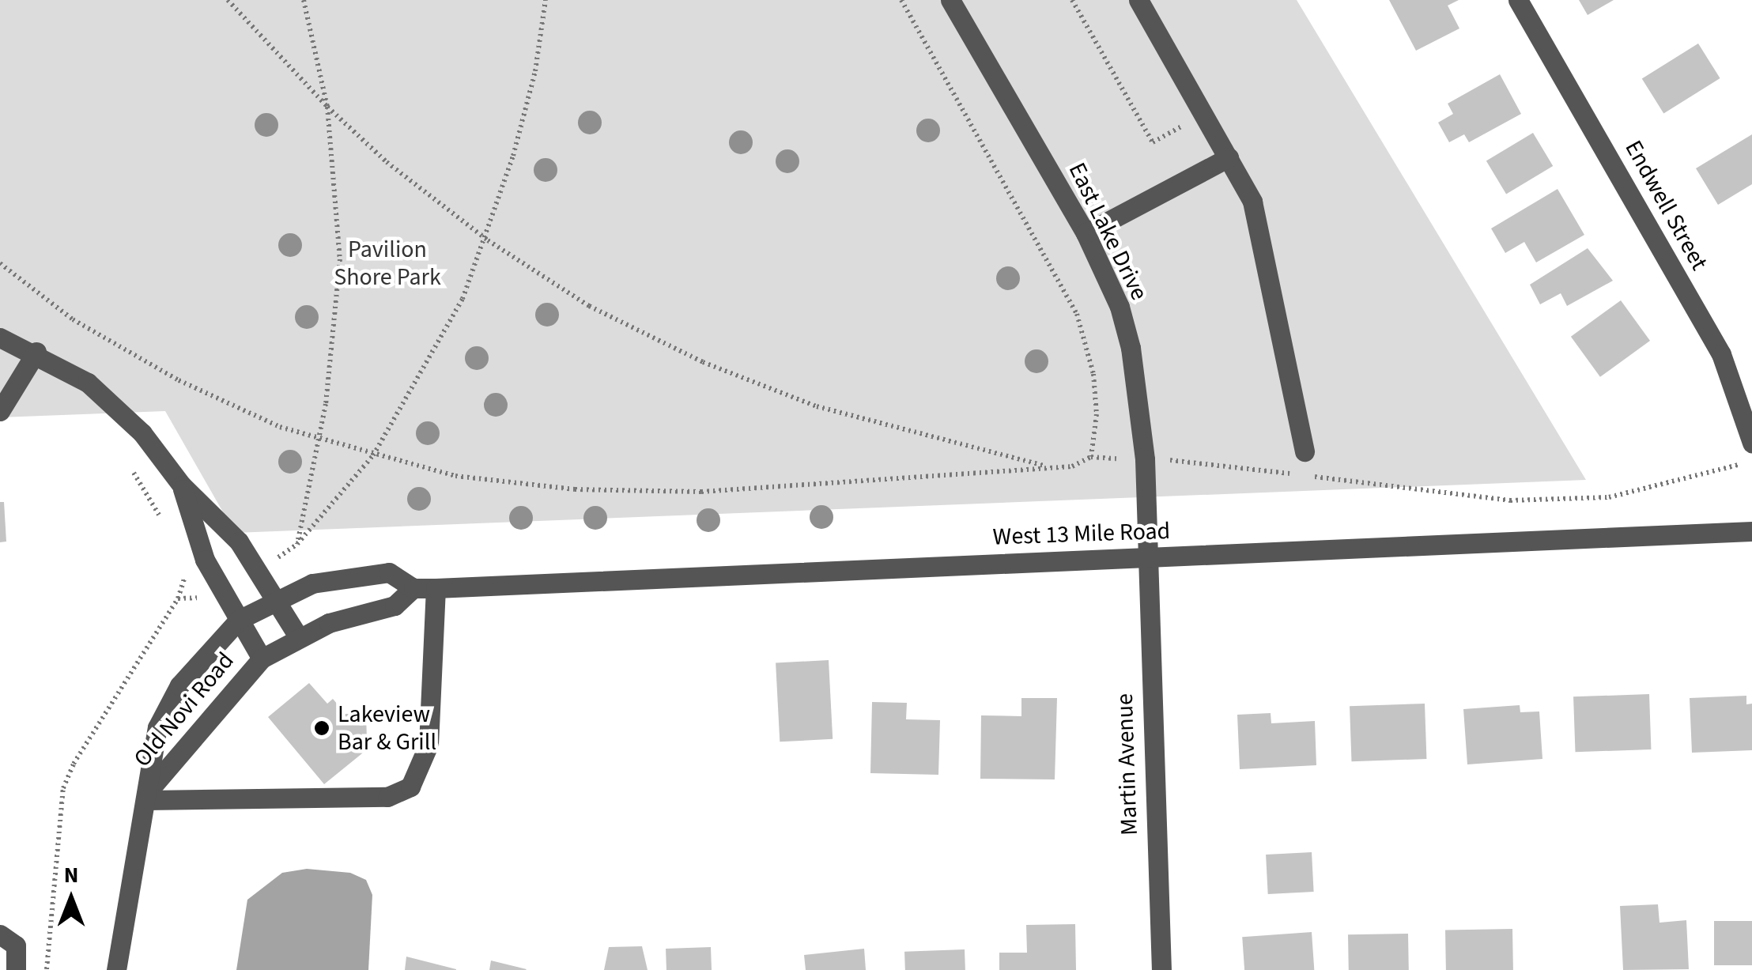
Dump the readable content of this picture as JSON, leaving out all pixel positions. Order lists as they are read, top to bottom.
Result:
{
  "streets": {
    "street": [
      "Endwell Street",
      "East Lake Drive",
      "West 13 Mile Road",
      "Old Novi Road",
      "Martin Avenue"
    ]
  },
  "crossings": [
    ["East Lake Drive", "West 13 Mile Road"],
    ["East Lake Drive", "Martin Avenue"],
    ["West 13 Mile Road", "Old Novi Road"],
    ["West 13 Mile Road", "Martin Avenue"]
  ],
  "parks": ["Pavilion Shore Park"],
  "places": ["Lakeview Bar & Grill"],
  "north": "top"
}
